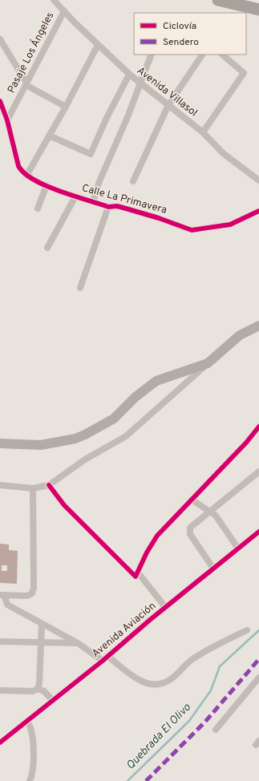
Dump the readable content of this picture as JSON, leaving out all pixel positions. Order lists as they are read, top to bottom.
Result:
{
  "streets": {
    "street": [
      "Pasaje Los Ángeles",
      "Avenida Villasol",
      "Calle La Primavera",
      "Avenida Aviación"
    ]
  },
  "crossings": [
    ["Pasaje Los Ángeles", "Avenida Villasol"]
  ],
  "water": ["Quebrada El Olivo"],
  "legend": ["Ciclovía", "Sendero"]
}
